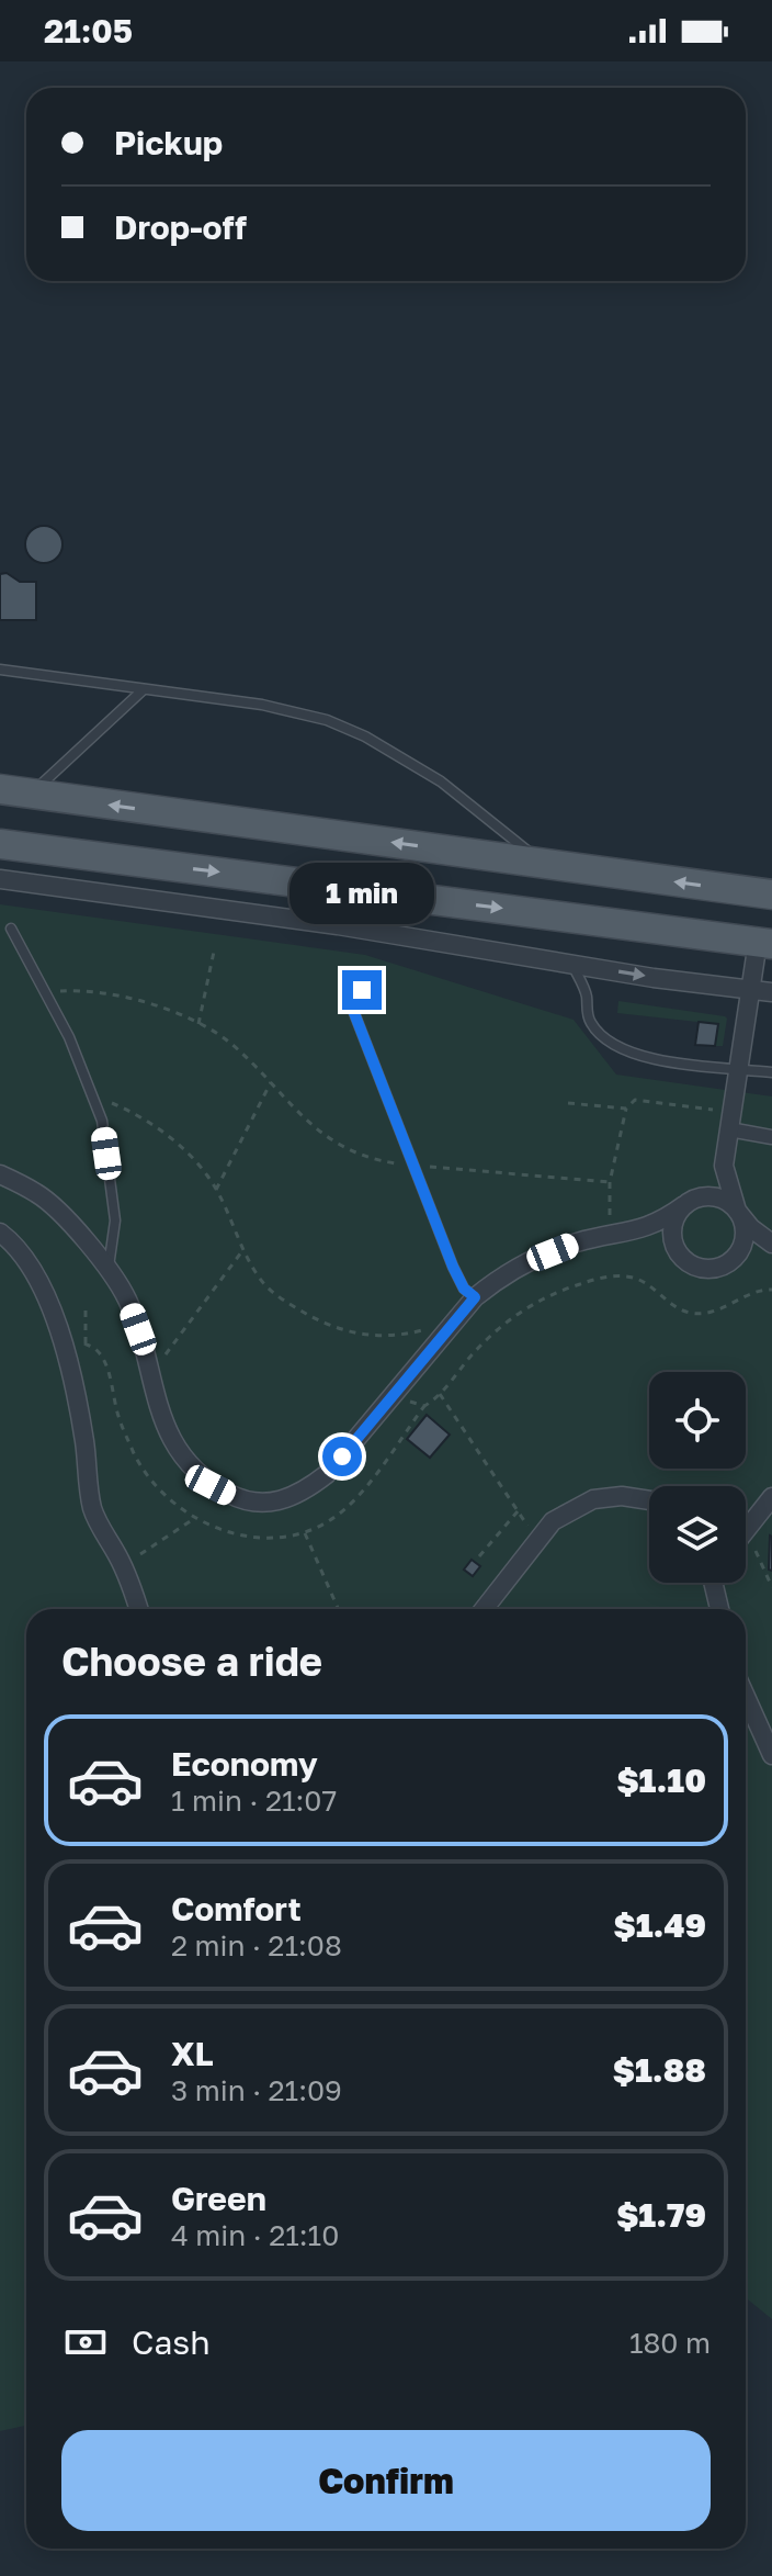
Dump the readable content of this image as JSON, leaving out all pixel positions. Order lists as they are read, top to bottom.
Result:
{
  "page": {
    "status": "21:05",
    "banner": ["Pickup", "Drop-off"],
    "bubble": "1 min",
    "heading": "Choose a ride",
    "list": [
      {
        "name": "Economy",
        "note": "1 min · 21:07",
        "value": "$1.10"
      },
      {
        "name": "Comfort",
        "note": "2 min · 21:08",
        "value": "$1.49"
      },
      {
        "name": "XL",
        "note": "3 min · 21:09",
        "value": "$1.88"
      },
      {
        "name": "Green",
        "note": "4 min · 21:10",
        "value": "$1.79"
      }
    ],
    "pay": ["Cash", "180 m"],
    "buttons": "Confirm"
  }
}
